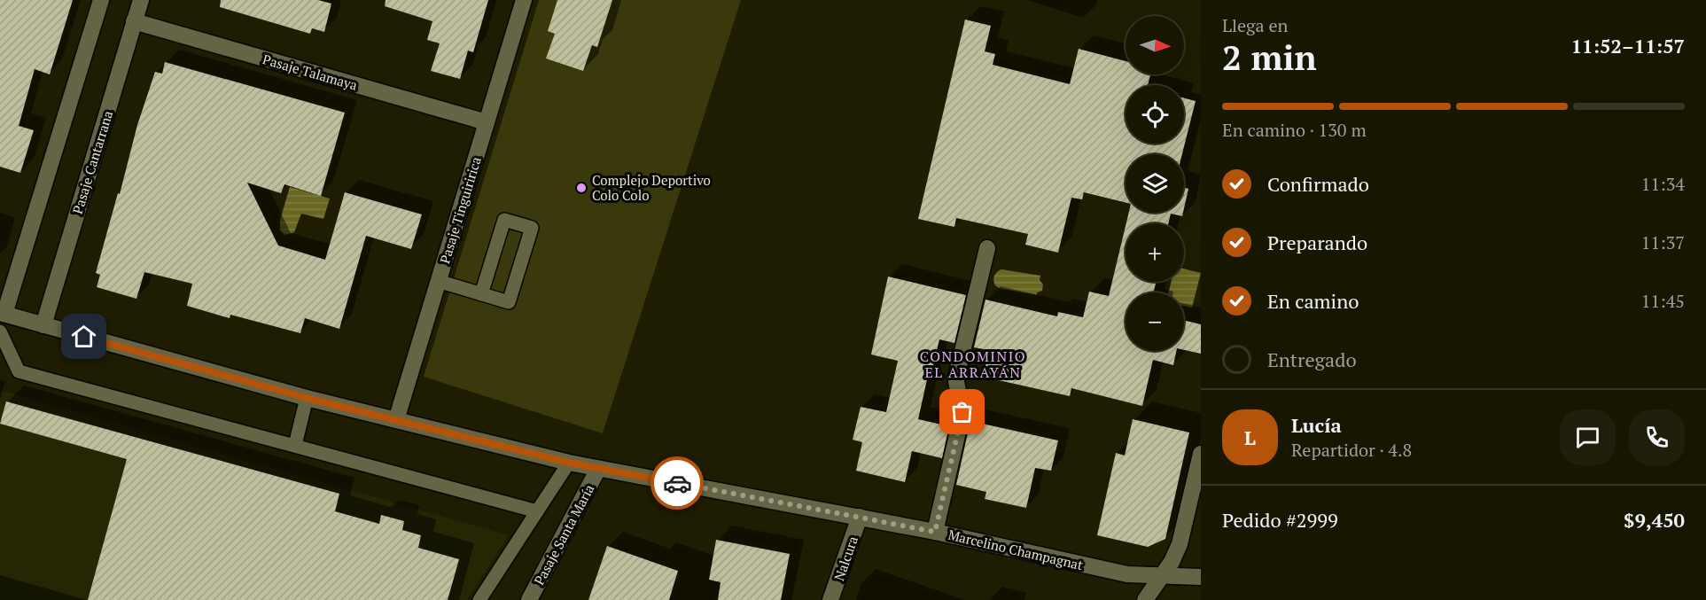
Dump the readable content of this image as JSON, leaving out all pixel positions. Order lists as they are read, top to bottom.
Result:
{
  "streets": {
    "street": [
      "Pasaje Talamaya",
      "Pasaje Cantarrana",
      "Pasaje Tinguiririca",
      "Pasaje Santa María",
      "Marcelino Champagnat",
      "Nalcura"
    ]
  },
  "crossings": [
    ["Pasaje Talamaya", "Pasaje Cantarrana"],
    ["Pasaje Talamaya", "Pasaje Tinguiririca"],
    ["Pasaje Cantarrana", "Marcelino Champagnat"],
    ["Pasaje Tinguiririca", "Marcelino Champagnat"],
    ["Pasaje Santa María", "Marcelino Champagnat"],
    ["Marcelino Champagnat", "Nalcura"]
  ],
  "districts": ["CONDOMINIO EL ARRAYÁN"],
  "places": ["Complejo Deportivo Colo Colo"],
  "north": "right",
  "page": {
    "heading": ["2 min", "Llega en", "11:52–11:57"],
    "panel": [
      "Lucía",
      "Repartidor · 4.8",
      "Pedido #2999",
      "$9,450"
    ],
    "map_buttons": ["+", "−"],
    "bar": "En camino · 130 m",
    "list": [
      ["Confirmado", "11:34"],
      ["Preparando", "11:37"],
      ["En camino", "11:45"],
      "Entregado"
    ],
    "round": "L"
  }
}
